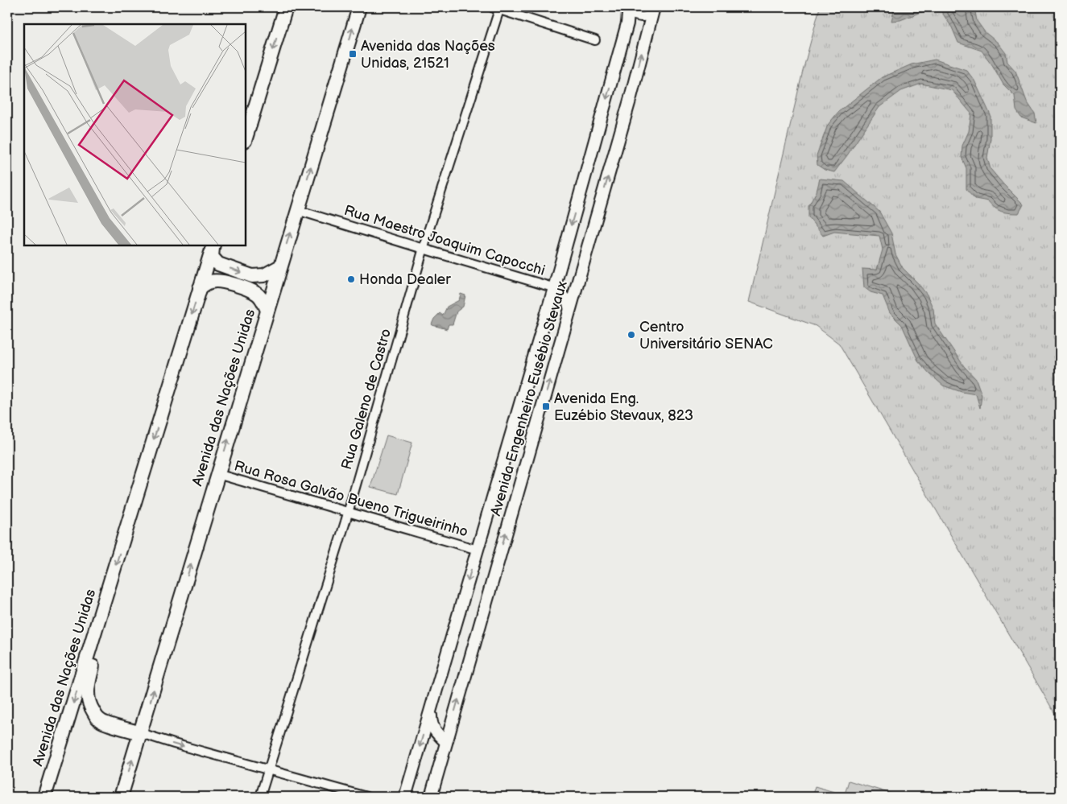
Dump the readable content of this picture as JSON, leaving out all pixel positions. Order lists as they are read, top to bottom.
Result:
{
  "streets": {
    "highway": ["Avenida das Nações Unidas"],
    "main road": ["Avenida Engenheiro Eusébio Stevaux"],
    "street": ["Rua Maestro Joaquim Capocchi", "Rua Galeno de Castro", "Rua Rosa Galvão Bueno Trigueirinho"]
  },
  "crossings": [
    ["Rua Maestro Joaquim Capocchi", "Avenida das Nações Unidas"],
    ["Rua Maestro Joaquim Capocchi", "Avenida Engenheiro Eusébio Stevaux"],
    ["Rua Maestro Joaquim Capocchi", "Rua Galeno de Castro"],
    ["Avenida das Nações Unidas", "Rua Rosa Galvão Bueno Trigueirinho"],
    ["Avenida Engenheiro Eusébio Stevaux", "Rua Rosa Galvão Bueno Trigueirinho"],
    ["Rua Galeno de Castro", "Rua Rosa Galvão Bueno Trigueirinho"]
  ],
  "places": {
    "transit": ["Avenida das Nações Unidas, 21521", "Avenida Eng. Euzébio Stevaux, 823"],
    "other": ["Honda Dealer", "Centro Universitário SENAC"]
  }
}
